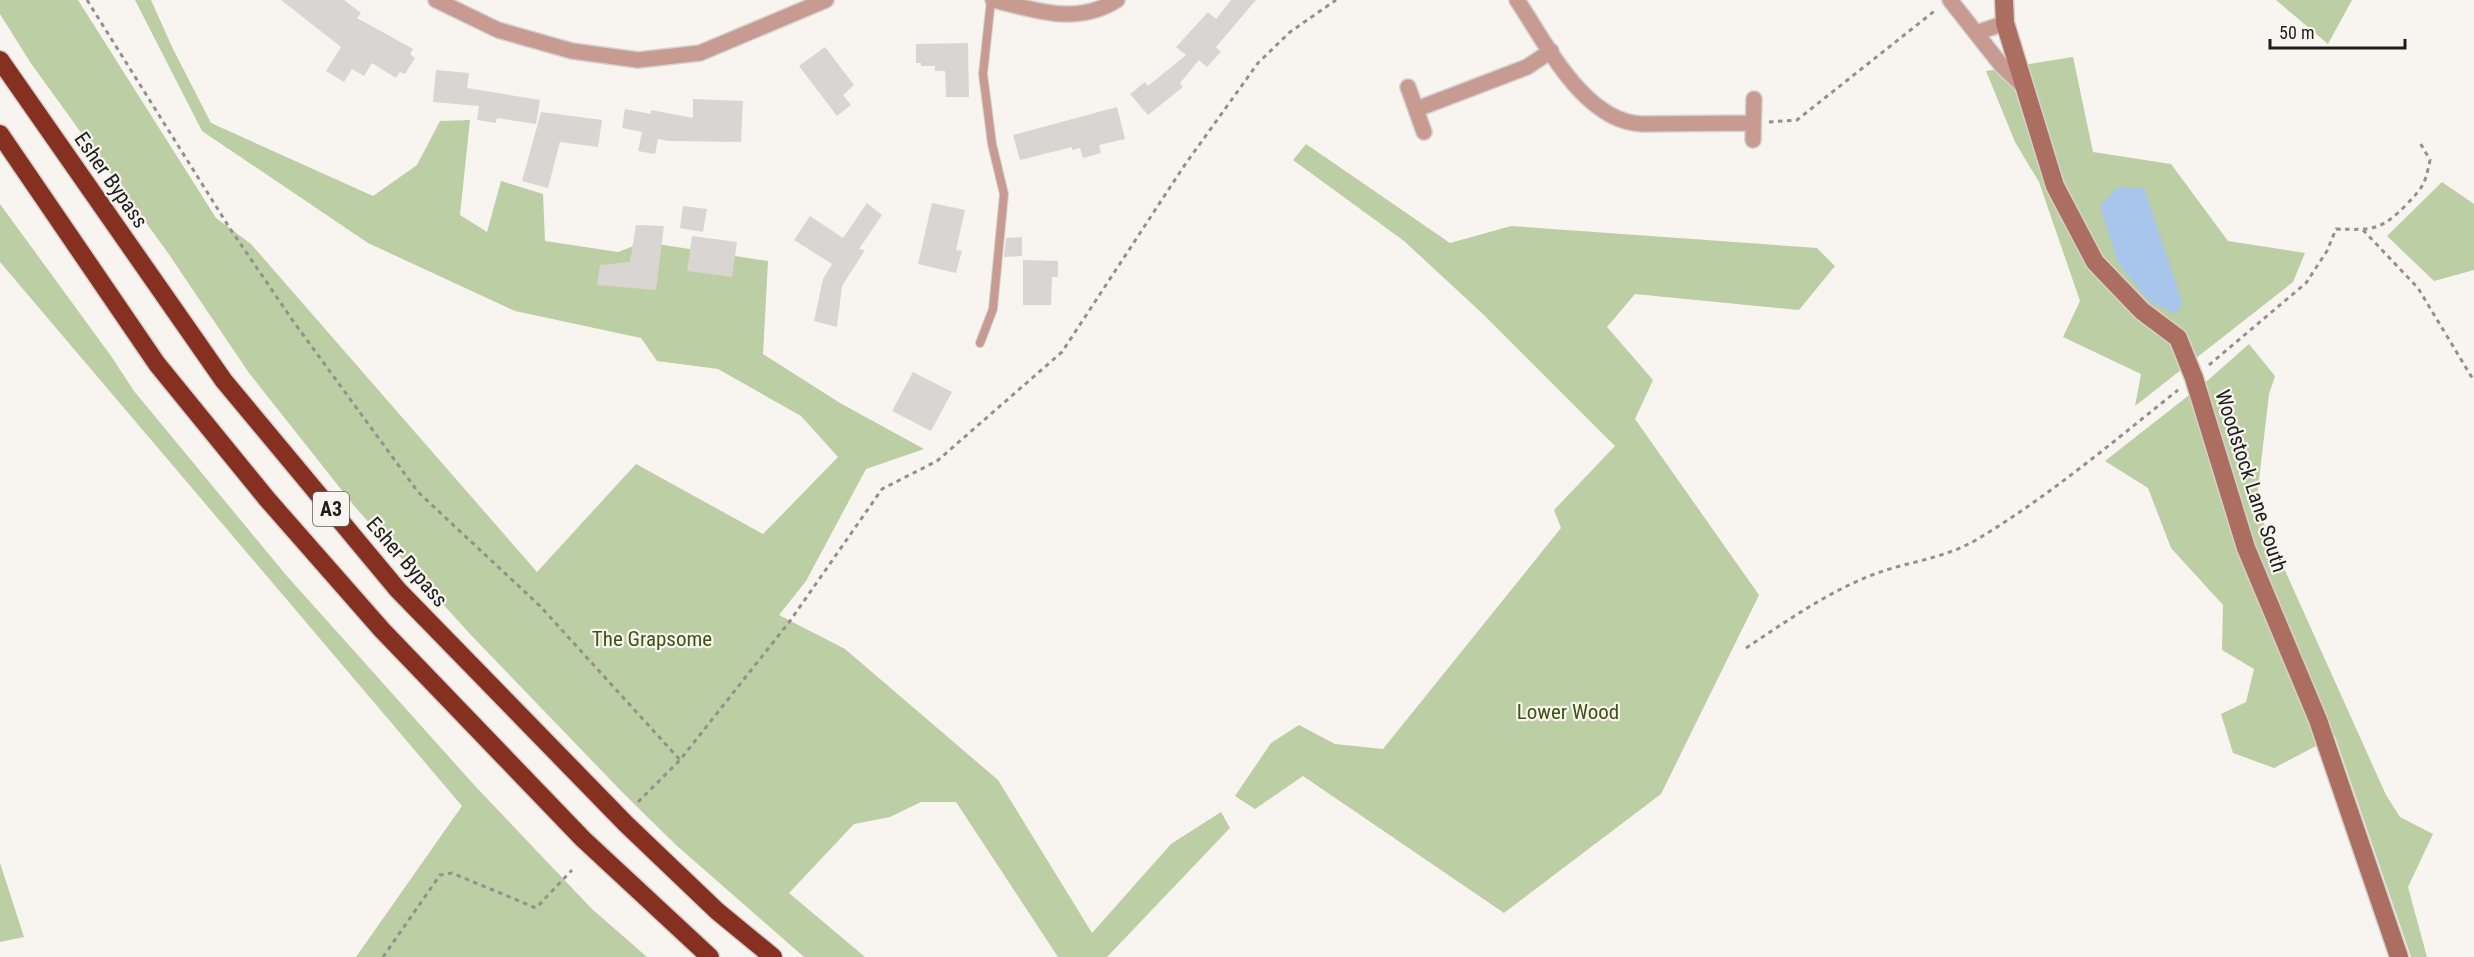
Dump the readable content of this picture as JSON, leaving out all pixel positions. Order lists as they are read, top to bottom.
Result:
{
  "streets": {
    "highway": ["Esher Bypass", "A3"],
    "street": ["Woodstock Lane South"]
  },
  "parks": ["The Grapsome", "Lower Wood"],
  "scale_bar": "50 m"
}
